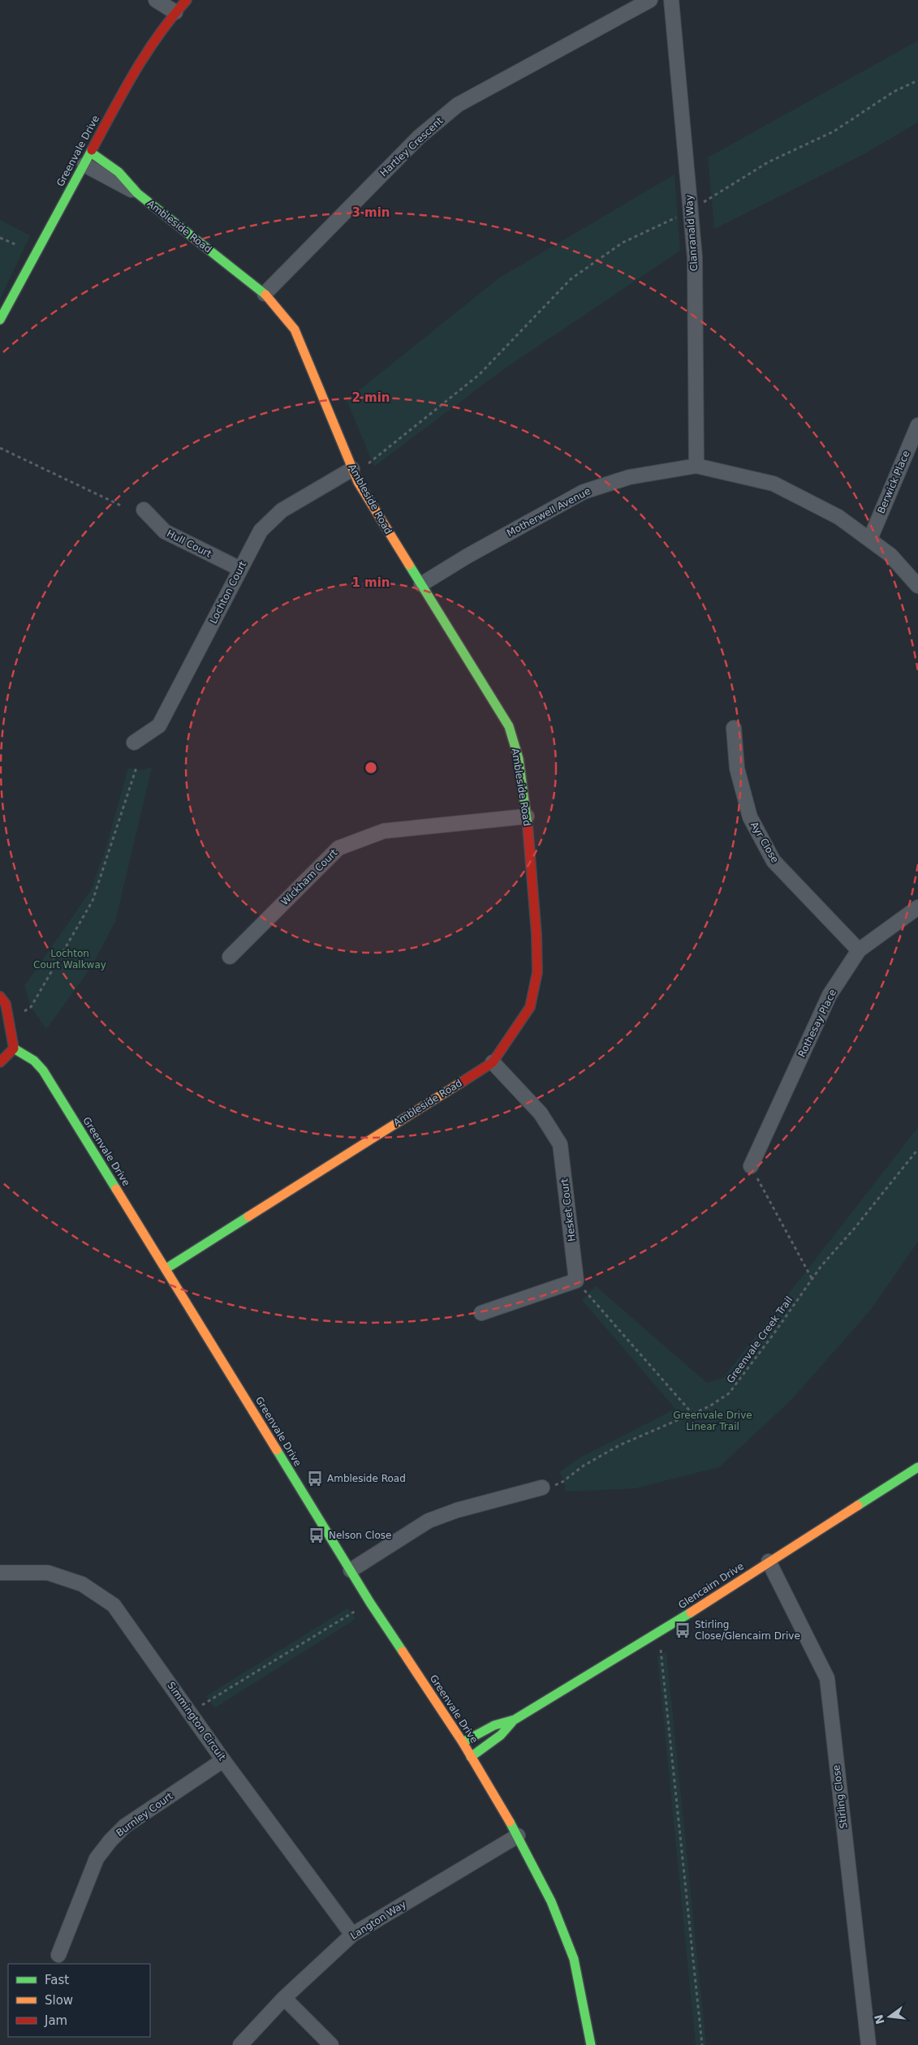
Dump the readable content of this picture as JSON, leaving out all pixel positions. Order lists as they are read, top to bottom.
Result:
{
  "streets": {
    "street": [
      "Hartley Crescent",
      "Greenvale Drive",
      "Ambleside Road",
      "Clanranald Way",
      "Berwick Place",
      "Motherwell Avenue",
      "Hull Court",
      "Lochton Court",
      "Ayr Close",
      "Wickham Court",
      "Rothesay Place",
      "Hesket Court",
      "Glencairn Drive",
      "Simmington Circuit",
      "Stirling Close",
      "Burnley Court",
      "Langton Way"
    ],
    "path": ["Greenvale Creek Trail"]
  },
  "crossings": [
    ["Hartley Crescent", "Ambleside Road"],
    ["Greenvale Drive", "Ambleside Road"],
    ["Greenvale Drive", "Glencairn Drive"],
    ["Greenvale Drive", "Langton Way"],
    ["Ambleside Road", "Motherwell Avenue"],
    ["Ambleside Road", "Lochton Court"],
    ["Ambleside Road", "Wickham Court"],
    ["Ambleside Road", "Hesket Court"],
    ["Clanranald Way", "Motherwell Avenue"],
    ["Berwick Place", "Motherwell Avenue"],
    ["Hull Court", "Lochton Court"],
    ["Ayr Close", "Rothesay Place"],
    ["Glencairn Drive", "Stirling Close"],
    ["Simmington Circuit", "Burnley Court"],
    ["Simmington Circuit", "Langton Way"]
  ],
  "parks": ["Lochton Court Walkway", "Greenvale Drive Linear Trail"],
  "places": {
    "bus stop": ["Ambleside Road", "Nelson Close", "Stirling Close/Glencairn Drive"]
  },
  "legend": ["Fast", "Slow", "Jam"],
  "north": "left",
  "rings": ["3 min", "2 min", "1 min"]
}
